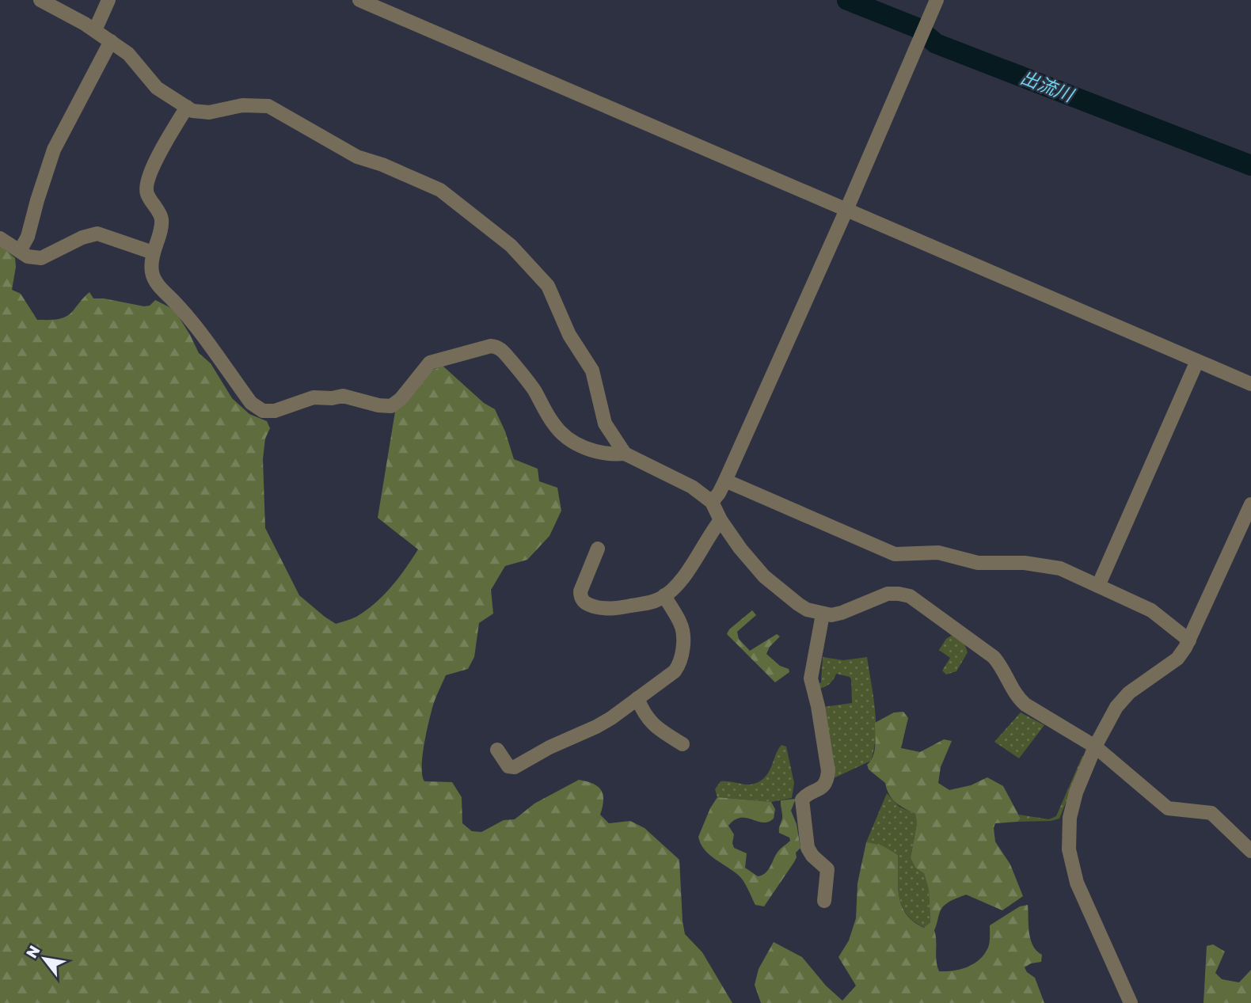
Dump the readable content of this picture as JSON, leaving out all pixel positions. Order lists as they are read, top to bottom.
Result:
{
  "water": ["出流川"],
  "north": "top left"
}
